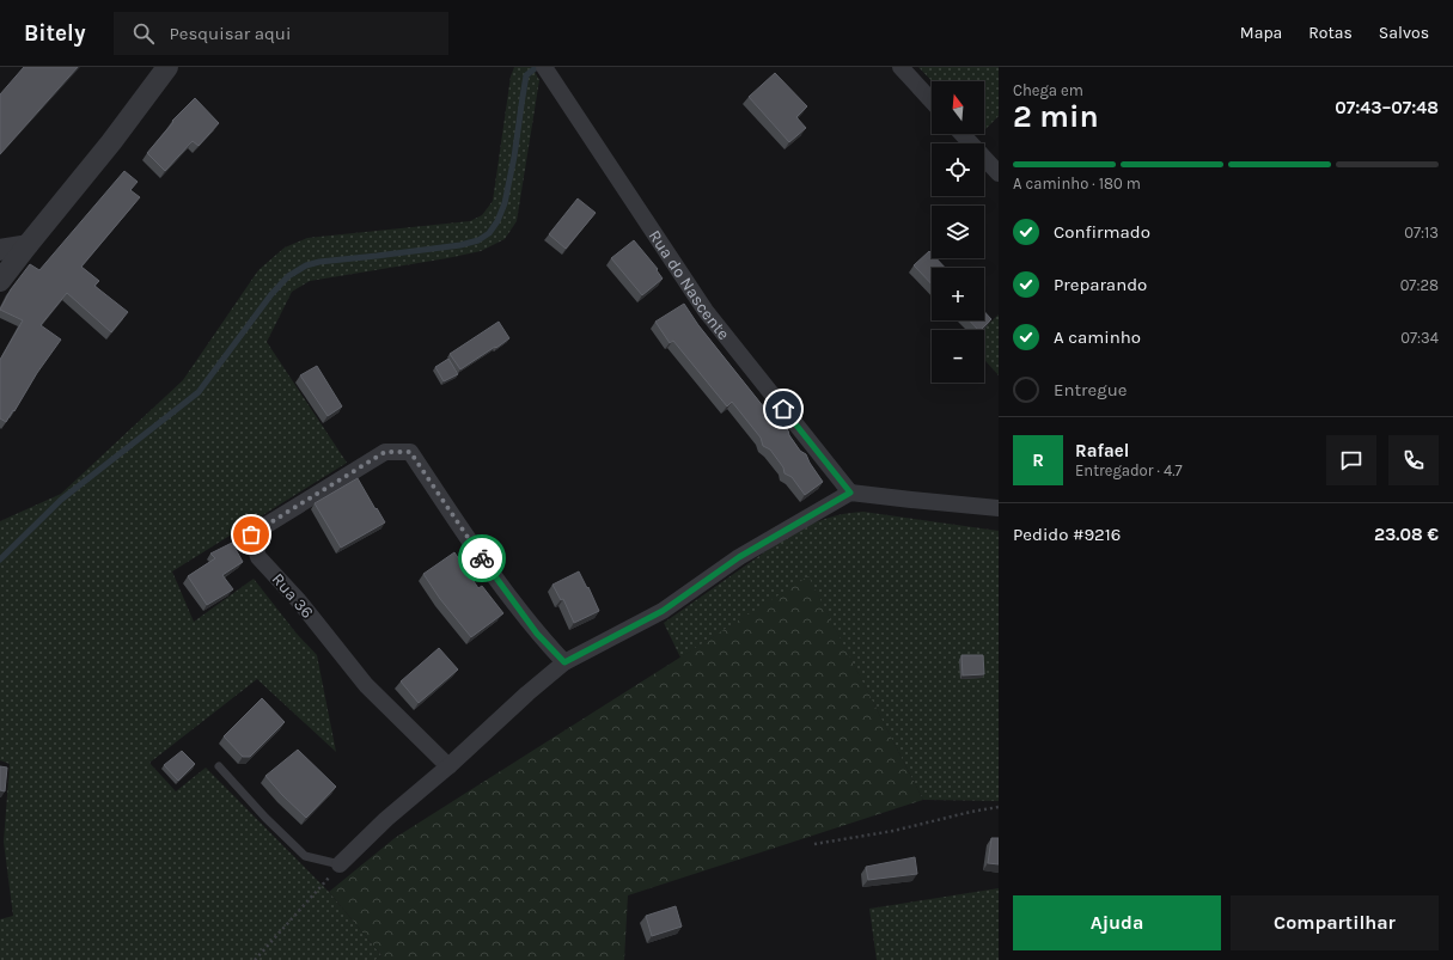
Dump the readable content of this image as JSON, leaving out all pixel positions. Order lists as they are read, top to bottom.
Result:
{
  "streets": {
    "street": ["Rua do Nascente", "Rua 36"]
  },
  "north": "top",
  "page": {
    "header": "Bitely",
    "search": "Pesquisar aqui",
    "nav": ["Mapa", "Rotas", "Salvos"],
    "heading": ["2 min", "Chega em", "07:43–07:48"],
    "panel": [
      "Rafael",
      "Entregador · 4.7",
      "Pedido #9216",
      "23.08 €"
    ],
    "map_buttons": ["+", "−"],
    "bar": "A caminho · 180 m",
    "list": [
      ["Confirmado", "07:13"],
      ["Preparando", "07:28"],
      ["A caminho", "07:34"],
      "Entregue"
    ],
    "round": "R",
    "buttons": ["Ajuda", "Compartilhar"]
  }
}
